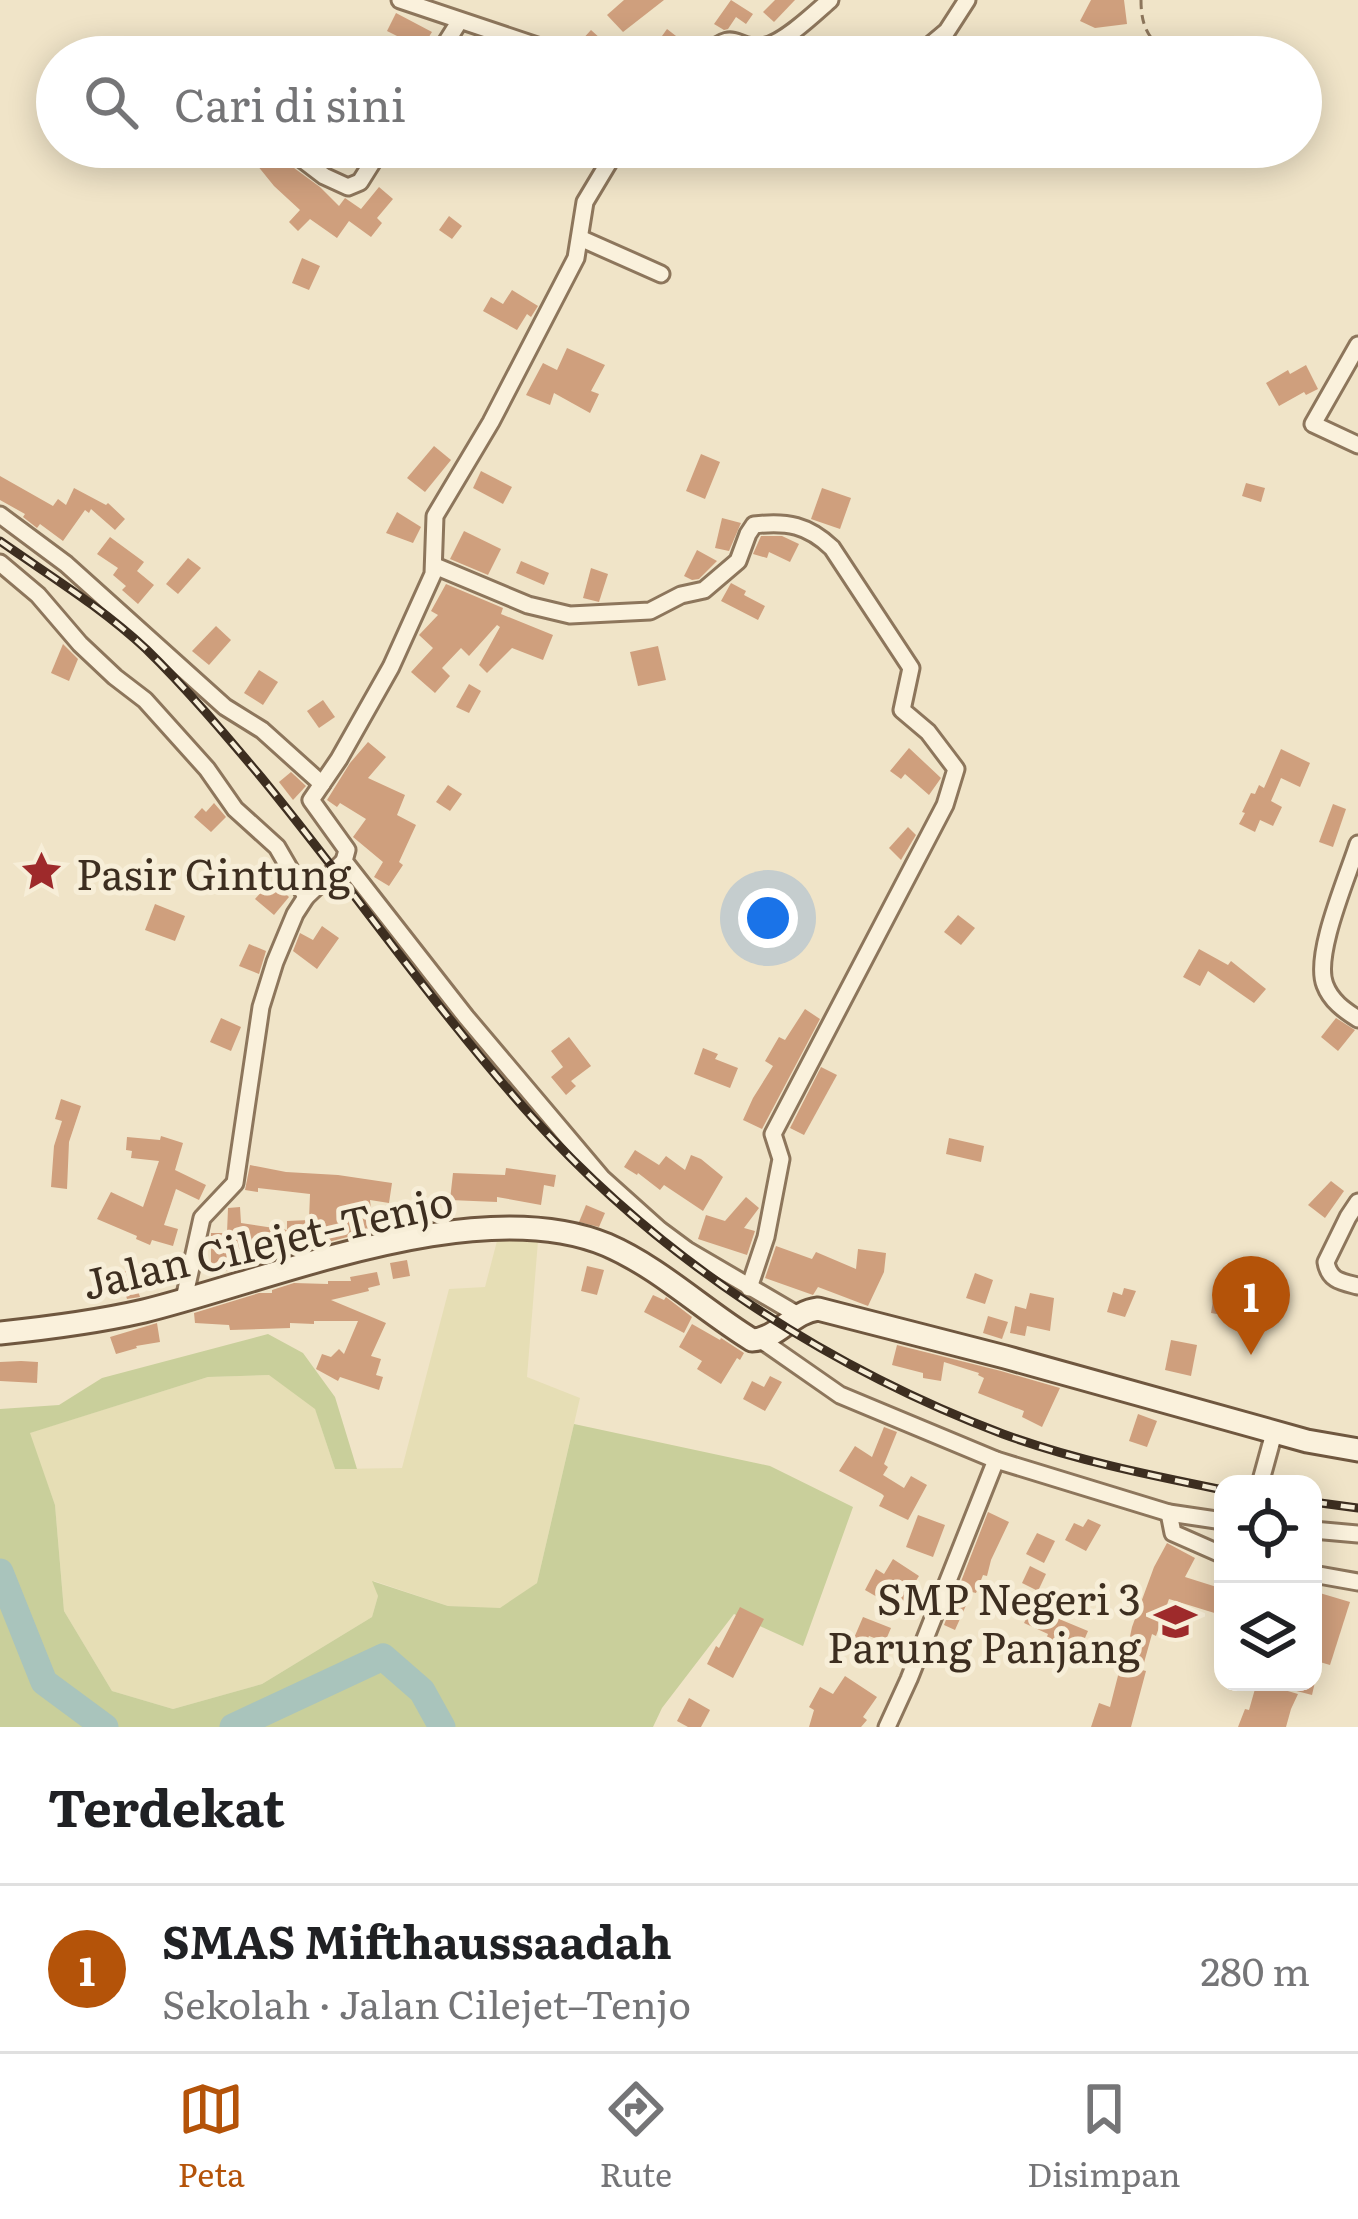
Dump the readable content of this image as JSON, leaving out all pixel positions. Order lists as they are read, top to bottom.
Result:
{
  "streets": {
    "main road": ["Jalan Cilejet–Tenjo"]
  },
  "places": {
    "place": ["Pasir Gintung"],
    "school or university": ["SMP Negeri 3 Parung Panjang"]
  },
  "page": {
    "search": "Cari di sini",
    "pins": "1",
    "heading": "Terdekat",
    "list": [
      {
        "mark": "1",
        "name": "SMAS Mifthaussaadah",
        "note": "Sekolah · Jalan Cilejet–Tenjo",
        "value": "280 m"
      }
    ],
    "nav": ["Peta", "Rute", "Disimpan"]
  }
}
